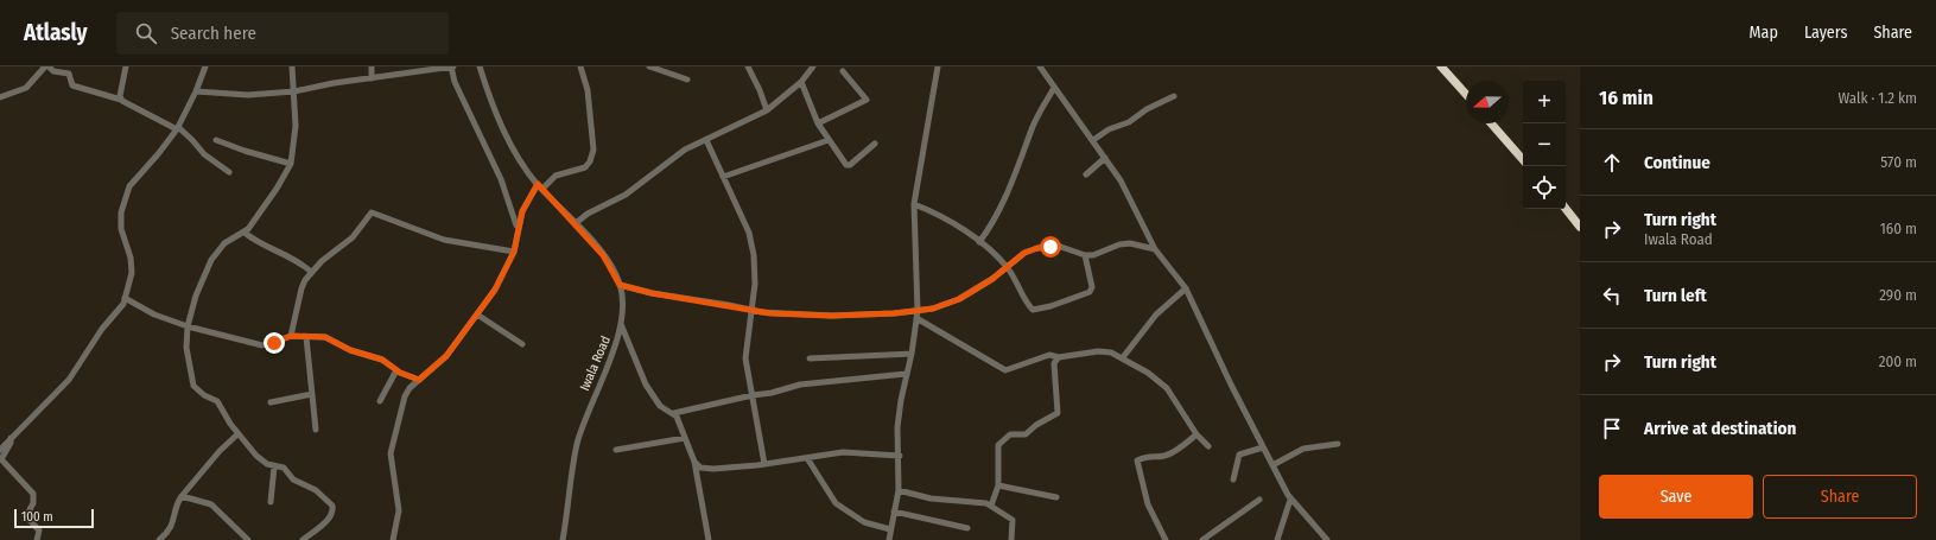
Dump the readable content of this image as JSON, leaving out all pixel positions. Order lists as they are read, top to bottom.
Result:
{
  "streets": {
    "street": ["Iwala Road"]
  },
  "scale_bar": "100 m",
  "north": "left",
  "page": {
    "header": "Atlasly",
    "search": "Search here",
    "nav": ["Map", "Layers", "Share"],
    "heading": ["16 min", "Walk · 1.2 km"],
    "map_buttons": ["+", "−"],
    "list": [
      ["Continue", "570 m"],
      ["Turn right", "Iwala Road", "160 m"],
      ["Turn left", "290 m"],
      ["Turn right", "200 m"],
      "Arrive at destination"
    ],
    "buttons": ["Save", "Share"],
    "scale": "100 m"
  }
}
